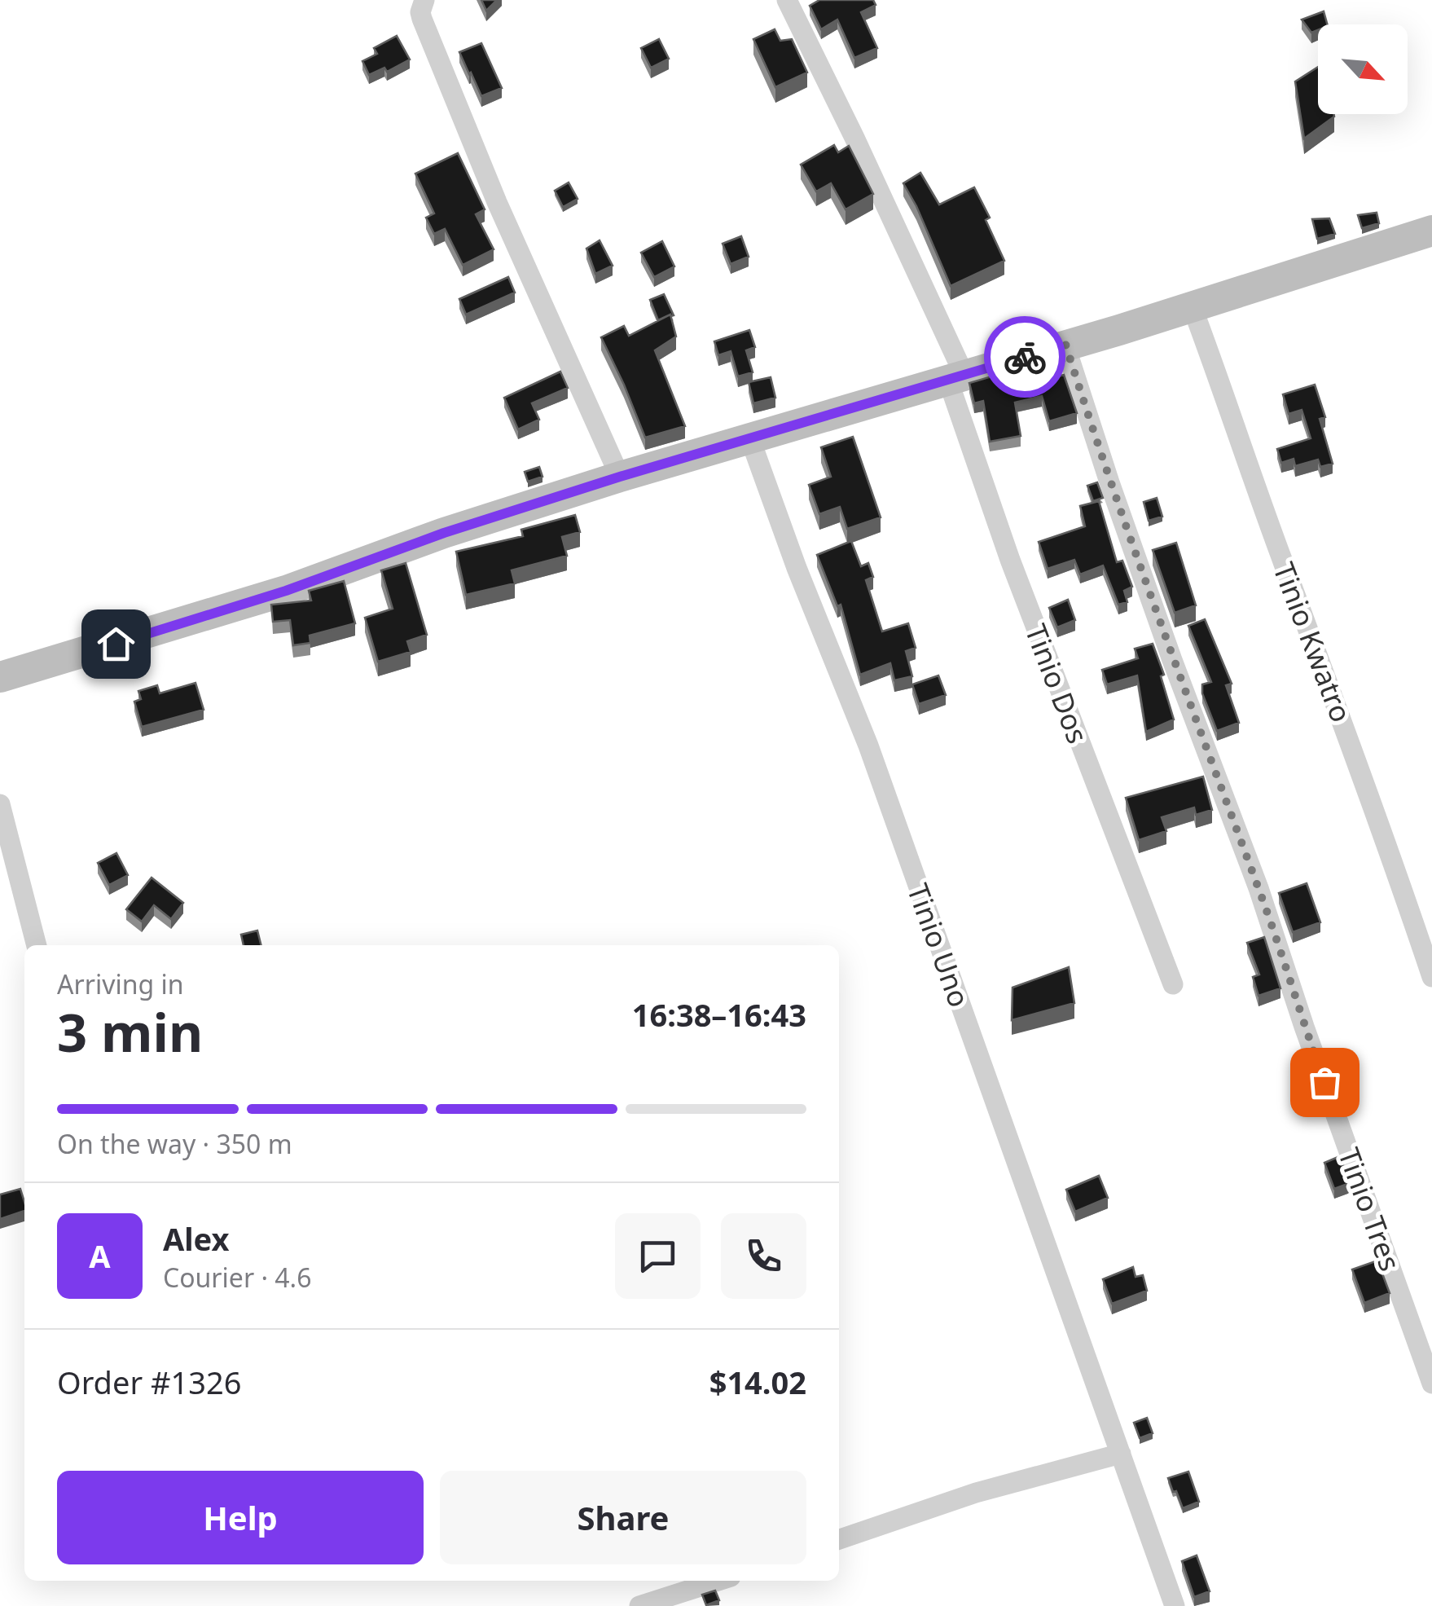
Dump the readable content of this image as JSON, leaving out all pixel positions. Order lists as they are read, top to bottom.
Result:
{
  "streets": {
    "street": [
      "Tinio Kwatro",
      "Tinio Dos",
      "Tinio Uno",
      "Tinio Tres"
    ]
  },
  "north": "bottom right",
  "page": {
    "heading": ["3 min", "Arriving in", "16:38–16:43"],
    "panel": [
      "Alex",
      "Courier · 4.6",
      "Order #1326",
      "$14.02"
    ],
    "bar": "On the way · 350 m",
    "round": "A",
    "buttons": ["Help", "Share"]
  }
}
